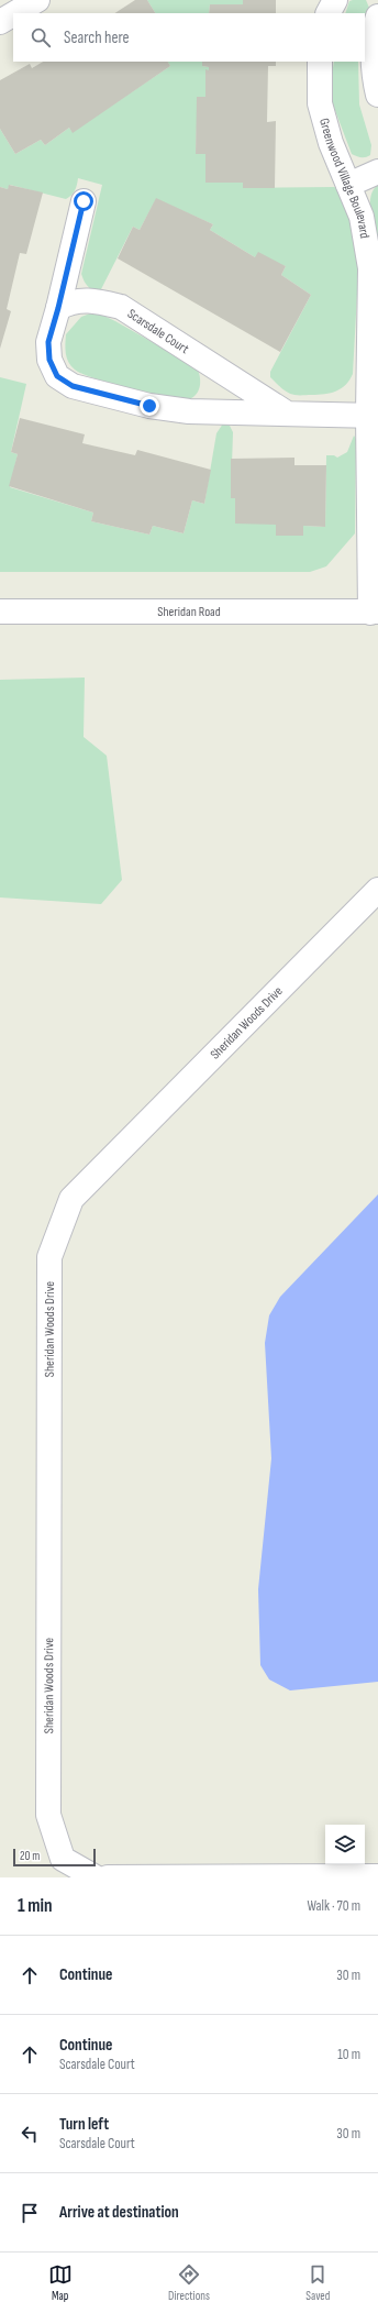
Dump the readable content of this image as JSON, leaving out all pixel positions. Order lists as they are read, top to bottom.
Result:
{
  "streets": {
    "street": [
      "Greenwood Village Boulevard",
      "Scarsdale Court",
      "Sheridan Road",
      "Sheridan Woods Drive"
    ]
  },
  "crossings": [
    ["Greenwood Village Boulevard", "Sheridan Road"]
  ],
  "scale_bar": "20 m",
  "page": {
    "search": "Search here",
    "scale": "20 m",
    "heading": ["1 min", "Walk · 70 m"],
    "list": [
      ["Continue", "30 m"],
      ["Continue", "Scarsdale Court", "10 m"],
      ["Turn left", "Scarsdale Court", "30 m"],
      "Arrive at destination"
    ],
    "nav": ["Map", "Directions", "Saved"]
  }
}
